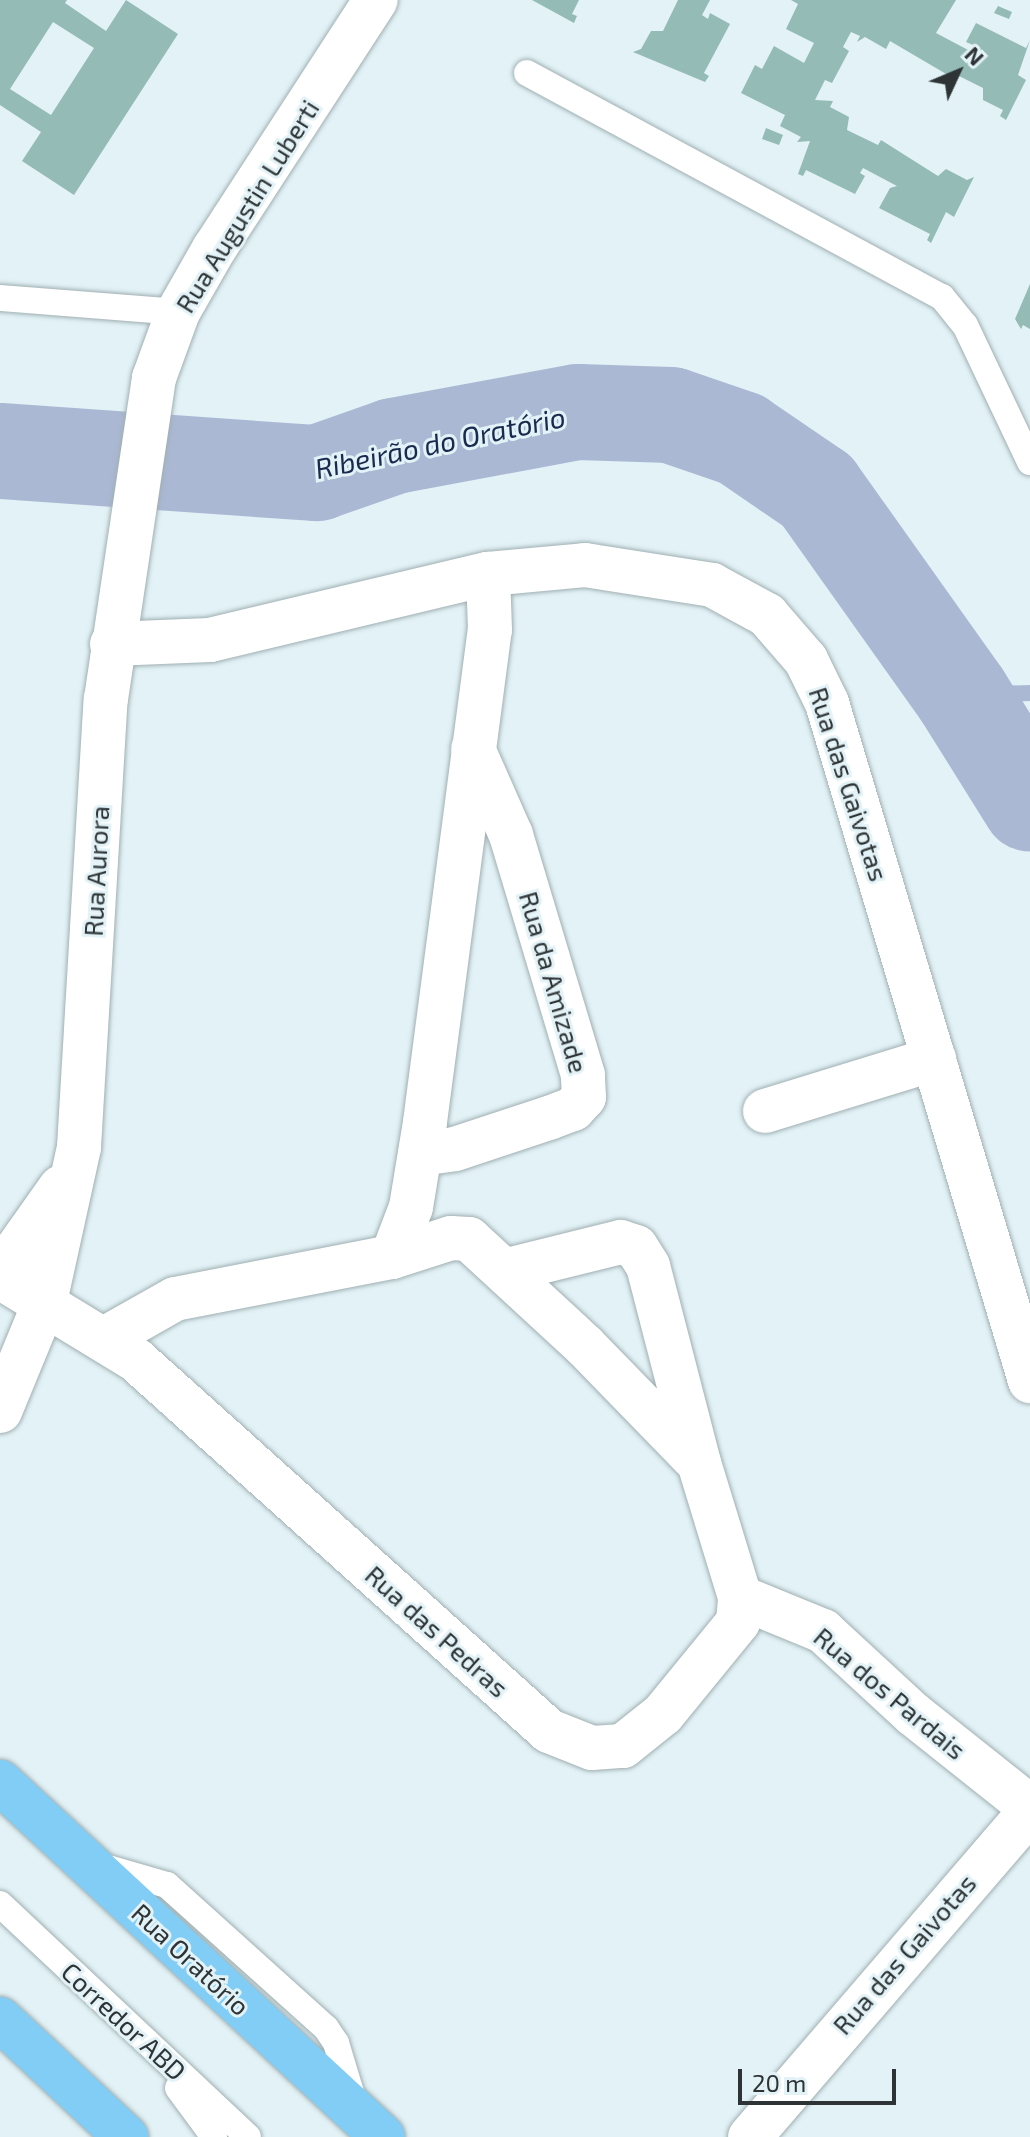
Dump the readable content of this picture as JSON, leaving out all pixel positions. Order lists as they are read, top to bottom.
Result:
{
  "streets": {
    "main road": ["Rua Oratório"],
    "street": [
      "Rua Augustin Luberti",
      "Rua das Gaivotas",
      "Rua Aurora",
      "Rua da Amizade",
      "Rua das Pedras",
      "Rua dos Pardais"
    ],
    "lane": ["Corredor ABD"]
  },
  "crossings": [
    ["Rua Augustin Luberti", "Rua Aurora"],
    ["Rua das Gaivotas", "Rua Aurora"],
    ["Rua das Gaivotas", "Rua dos Pardais"],
    ["Rua Aurora", "Rua das Pedras"],
    ["Rua das Pedras", "Rua dos Pardais"]
  ],
  "water": ["Ribeirão do Oratório"],
  "scale_bar": "20 m",
  "north": "top right"
}
